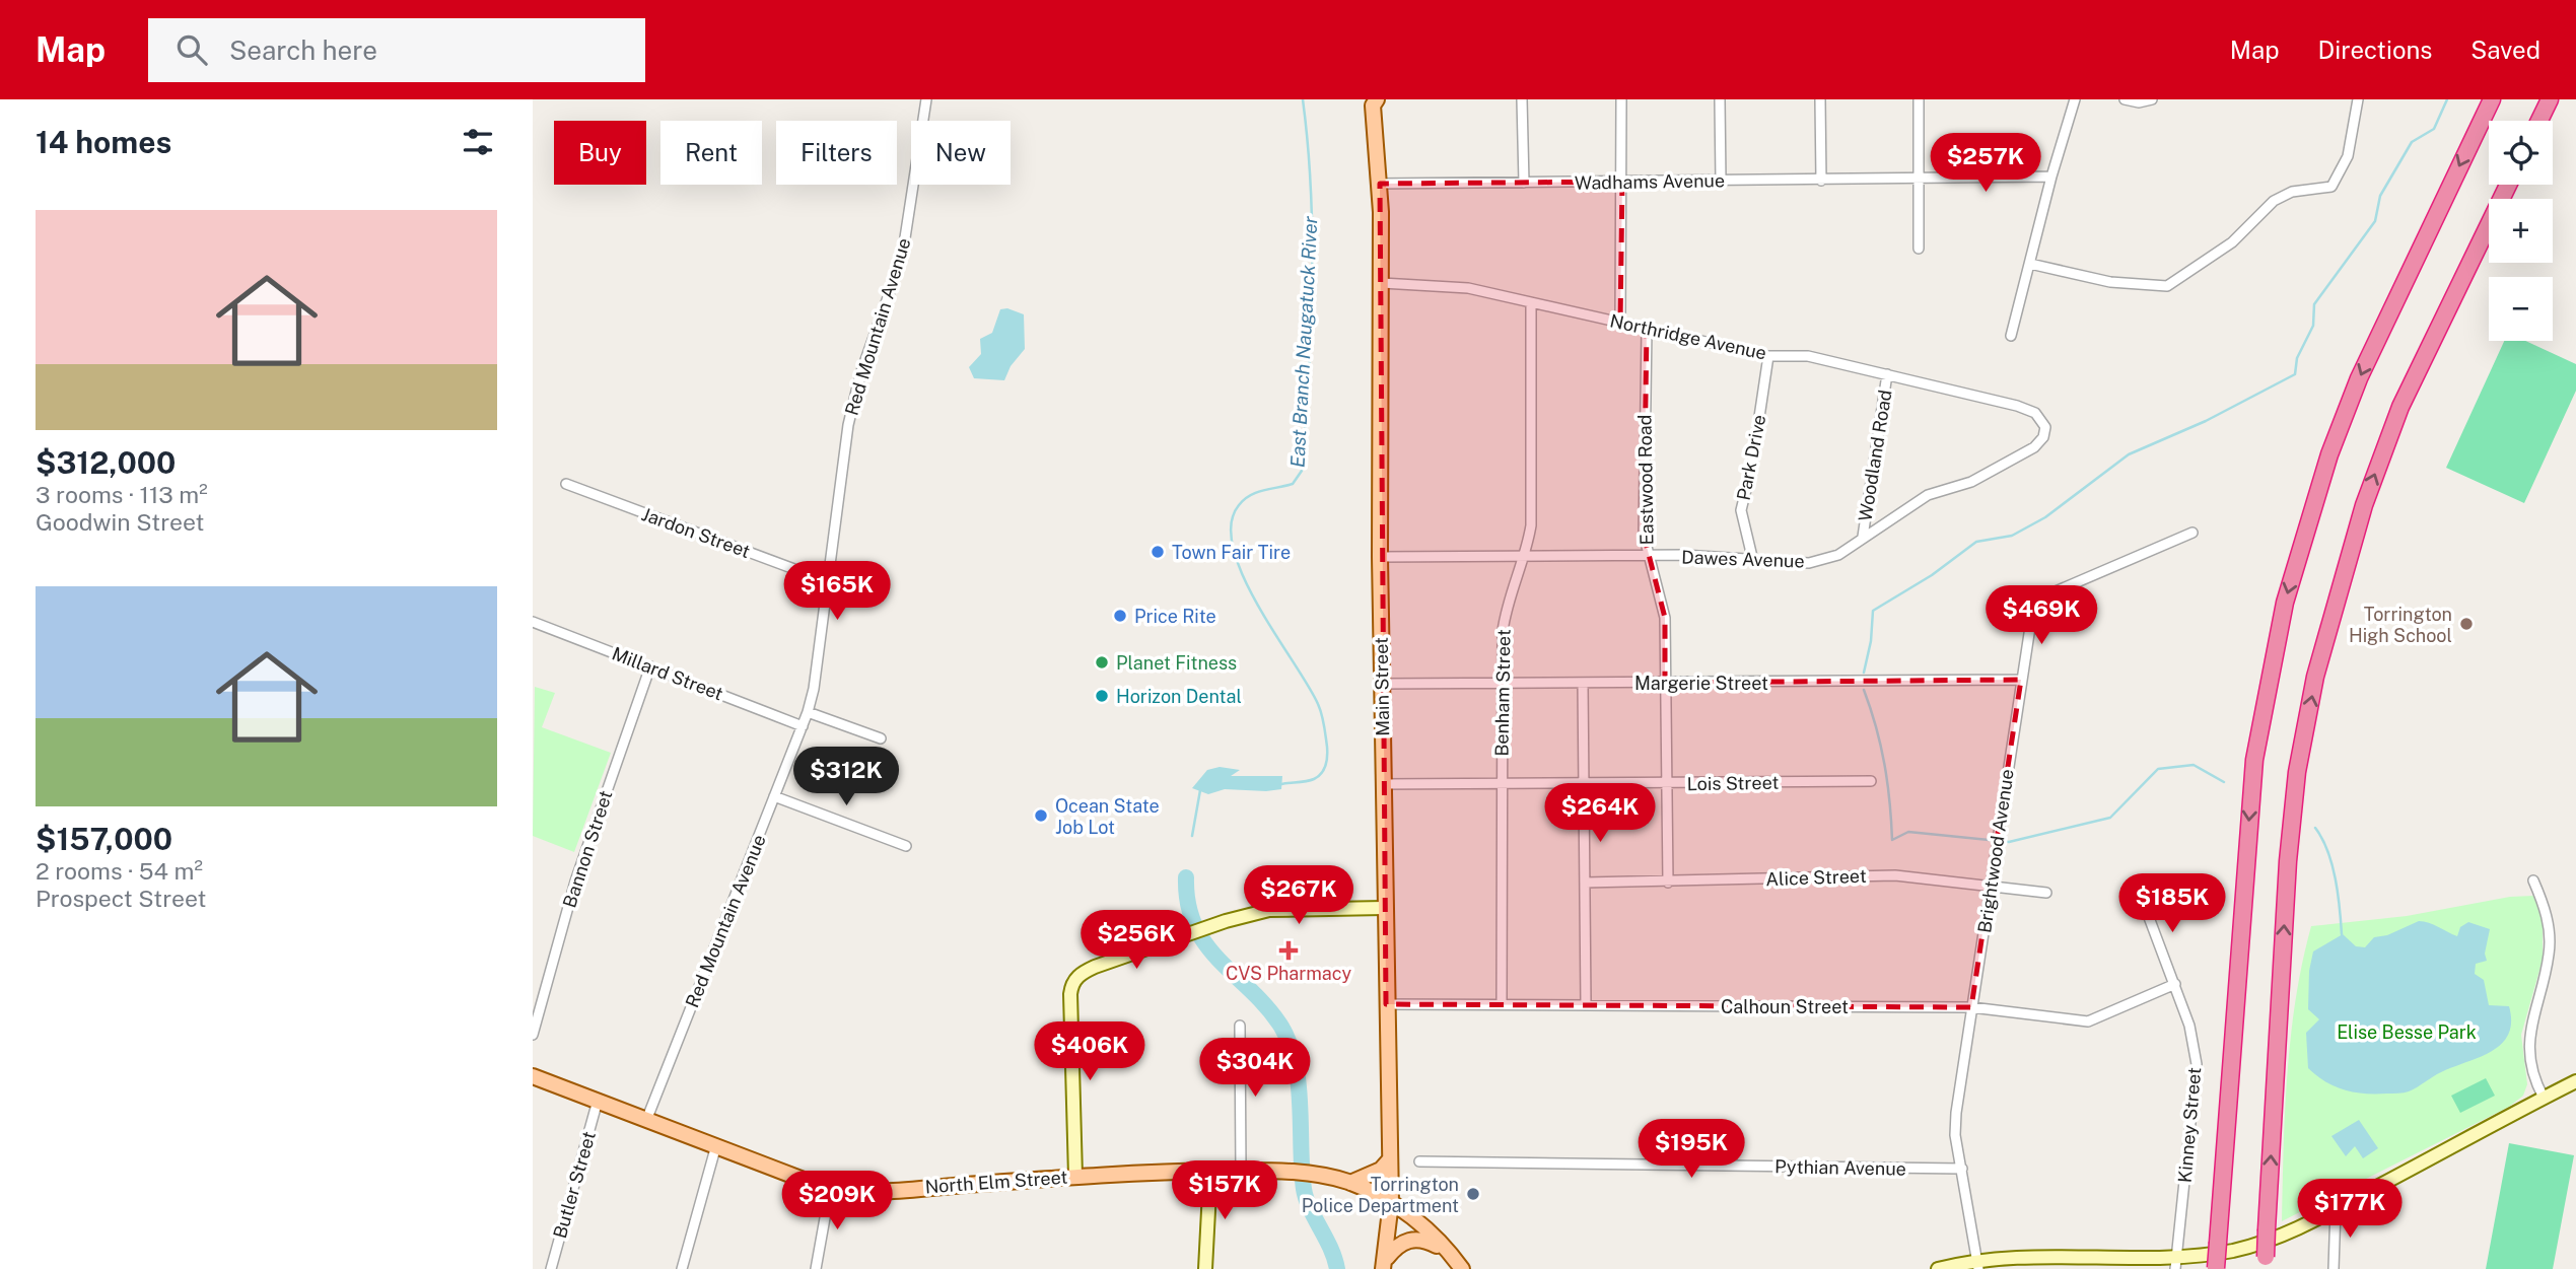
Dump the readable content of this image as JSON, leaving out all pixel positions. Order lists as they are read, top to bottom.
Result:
{
  "streets": {
    "main road": ["Main Street", "North Elm Street"],
    "street": [
      "Wadhams Avenue",
      "Red Mountain Avenue",
      "Northridge Avenue",
      "Woodland Road",
      "Park Drive",
      "Eastwood Road",
      "Jardon Street",
      "Dawes Avenue",
      "Millard Street",
      "Margerie Street",
      "Benham Street",
      "Lois Street",
      "Bannon Street",
      "Brightwood Avenue",
      "Alice Street",
      "Calhoun Street",
      "Kinney Street",
      "Pythian Avenue",
      "Butler Street"
    ]
  },
  "crossings": [
    ["Wadhams Avenue", "Main Street"],
    ["Red Mountain Avenue", "Jardon Street"],
    ["Red Mountain Avenue", "Millard Street"],
    ["Red Mountain Avenue", "North Elm Street"],
    ["Northridge Avenue", "Woodland Road"],
    ["Northridge Avenue", "Park Drive"],
    ["Northridge Avenue", "Eastwood Road"],
    ["Northridge Avenue", "Dawes Avenue"],
    ["Northridge Avenue", "Main Street"],
    ["Northridge Avenue", "Benham Street"],
    ["Woodland Road", "Dawes Avenue"],
    ["Park Drive", "Dawes Avenue"],
    ["Eastwood Road", "Dawes Avenue"],
    ["Eastwood Road", "Margerie Street"],
    ["Eastwood Road", "Lois Street"],
    ["Eastwood Road", "Alice Street"],
    ["Dawes Avenue", "Main Street"],
    ["Dawes Avenue", "Benham Street"],
    ["Millard Street", "Bannon Street"],
    ["Margerie Street", "Main Street"],
    ["Margerie Street", "Benham Street"],
    ["Margerie Street", "Brightwood Avenue"],
    ["Main Street", "Lois Street"],
    ["Main Street", "Calhoun Street"],
    ["Main Street", "North Elm Street"],
    ["Benham Street", "Lois Street"],
    ["Benham Street", "Calhoun Street"],
    ["Brightwood Avenue", "Alice Street"],
    ["Brightwood Avenue", "Calhoun Street"],
    ["Brightwood Avenue", "Pythian Avenue"],
    ["Calhoun Street", "Kinney Street"],
    ["North Elm Street", "Butler Street"]
  ],
  "water": ["East Branch Naugatuck River"],
  "parks": ["Elise Besse Park"],
  "places": {
    "other": [
      "Town Fair Tire",
      "Price Rite",
      "Torrington High School",
      "Planet Fitness",
      "Horizon Dental",
      "Ocean State Job Lot",
      "Torrington Police Department"
    ],
    "health": ["CVS Pharmacy"]
  },
  "page": {
    "header": "Map",
    "search": "Search here",
    "nav": ["Map", "Directions", "Saved"],
    "heading": "14 homes",
    "map_buttons": ["+", "−"],
    "chip": [
      "Buy",
      "Rent",
      "Filters",
      "New"
    ],
    "price": [
      "$257K",
      "$165K",
      "$469K",
      "$312K",
      "$264K",
      "$267K",
      "$185K",
      "$256K",
      "$406K",
      "$304K",
      "$195K",
      "$157K",
      "$209K",
      "$177K"
    ],
    "list": [
      {
        "name": "$312,000",
        "note": "3 rooms · 113 m² · Goodwin Street"
      },
      {
        "name": "$157,000",
        "note": "2 rooms · 54 m² · Prospect Street"
      }
    ]
  }
}
